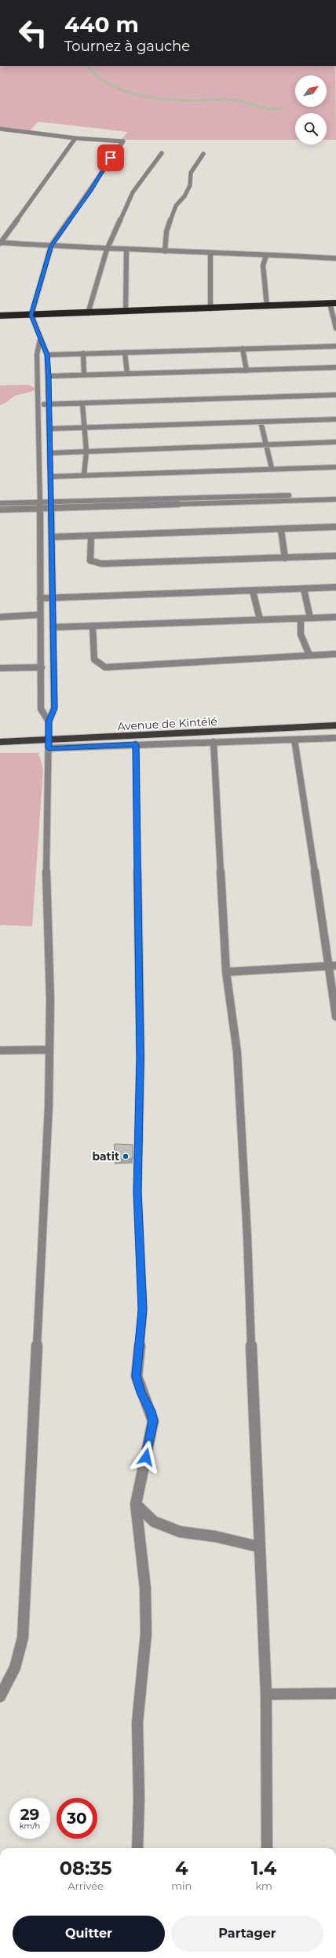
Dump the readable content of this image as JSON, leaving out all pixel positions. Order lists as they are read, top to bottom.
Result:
{
  "streets": {
    "main road": ["Avenue de Kintélé"]
  },
  "places": ["batit"],
  "north": "top right",
  "page": {
    "turn": ["440 m", "Tournez à gauche"],
    "speed": "29 km/h",
    "limit": "30",
    "eta": [
      "08:35",
      "Arrivée",
      "4",
      "min",
      "1.4",
      "km"
    ],
    "buttons": ["Quitter", "Partager"]
  }
}
